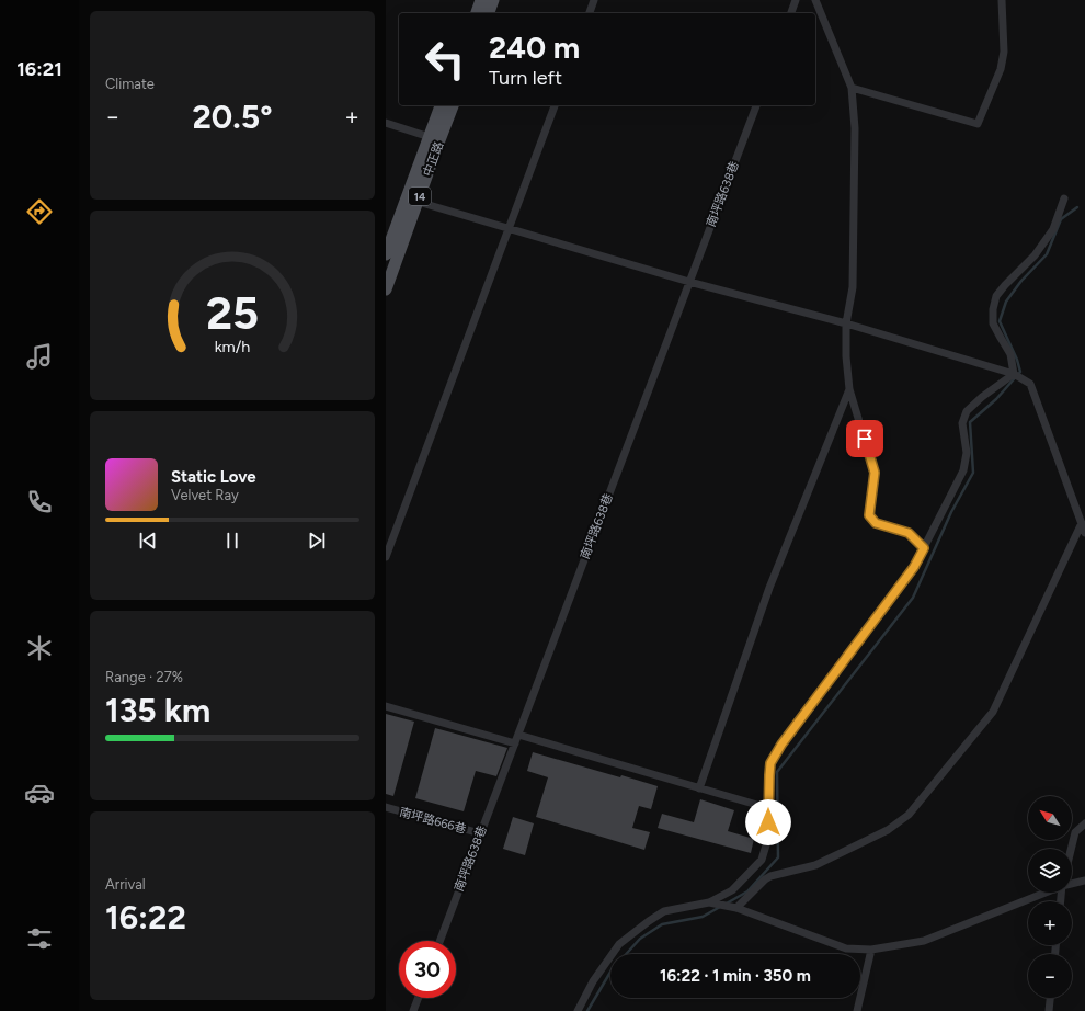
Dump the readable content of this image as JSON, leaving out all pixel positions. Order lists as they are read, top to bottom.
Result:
{
  "streets": {
    "main road": ["中正路", "14"],
    "street": ["南坪路638巷", "南坪路666巷"]
  },
  "crossings": [
    ["南坪路638巷", "南坪路666巷"]
  ],
  "north": "top left",
  "page": {
    "tabs": "16:21",
    "tile": [
      "Climate",
      ["Range · 27%", "135 km"],
      ["Arrival", "16:22"]
    ],
    "turn": ["240 m", "Turn left"],
    "heat": ["−", "20.5°", "+"],
    "song": ["Static Love", "Velvet Ray"],
    "map_buttons": ["+", "−"],
    "limit": "30",
    "trip": "16:22 · 1 min · 350 m",
    "gauge": ["25", "km/h"]
  }
}
